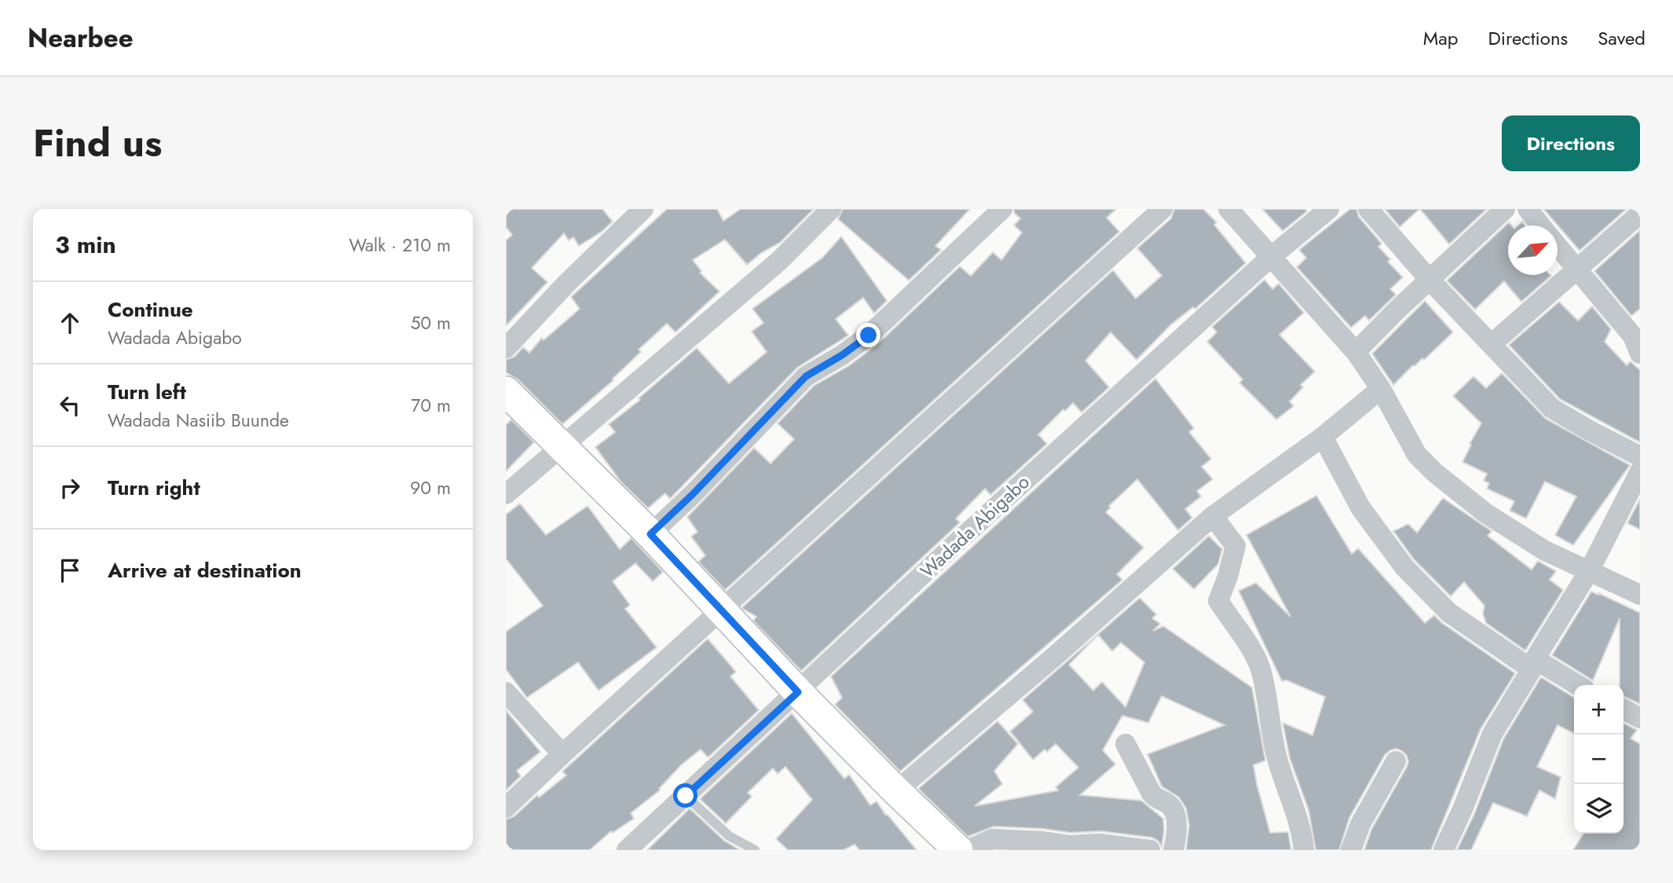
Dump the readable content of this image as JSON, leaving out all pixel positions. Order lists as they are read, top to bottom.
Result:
{
  "streets": {
    "street": ["Wadada Abigabo"]
  },
  "north": "top right",
  "page": {
    "header": "Nearbee",
    "nav": ["Map", "Directions", "Saved"],
    "title": "Find us",
    "buttons": "Directions",
    "heading": ["3 min", "Walk · 210 m"],
    "list": [
      ["Continue", "Wadada Abigabo", "50 m"],
      ["Turn left", "Wadada Nasiib Buunde", "70 m"],
      ["Turn right", "90 m"],
      "Arrive at destination"
    ],
    "map_buttons": ["+", "−"]
  }
}
